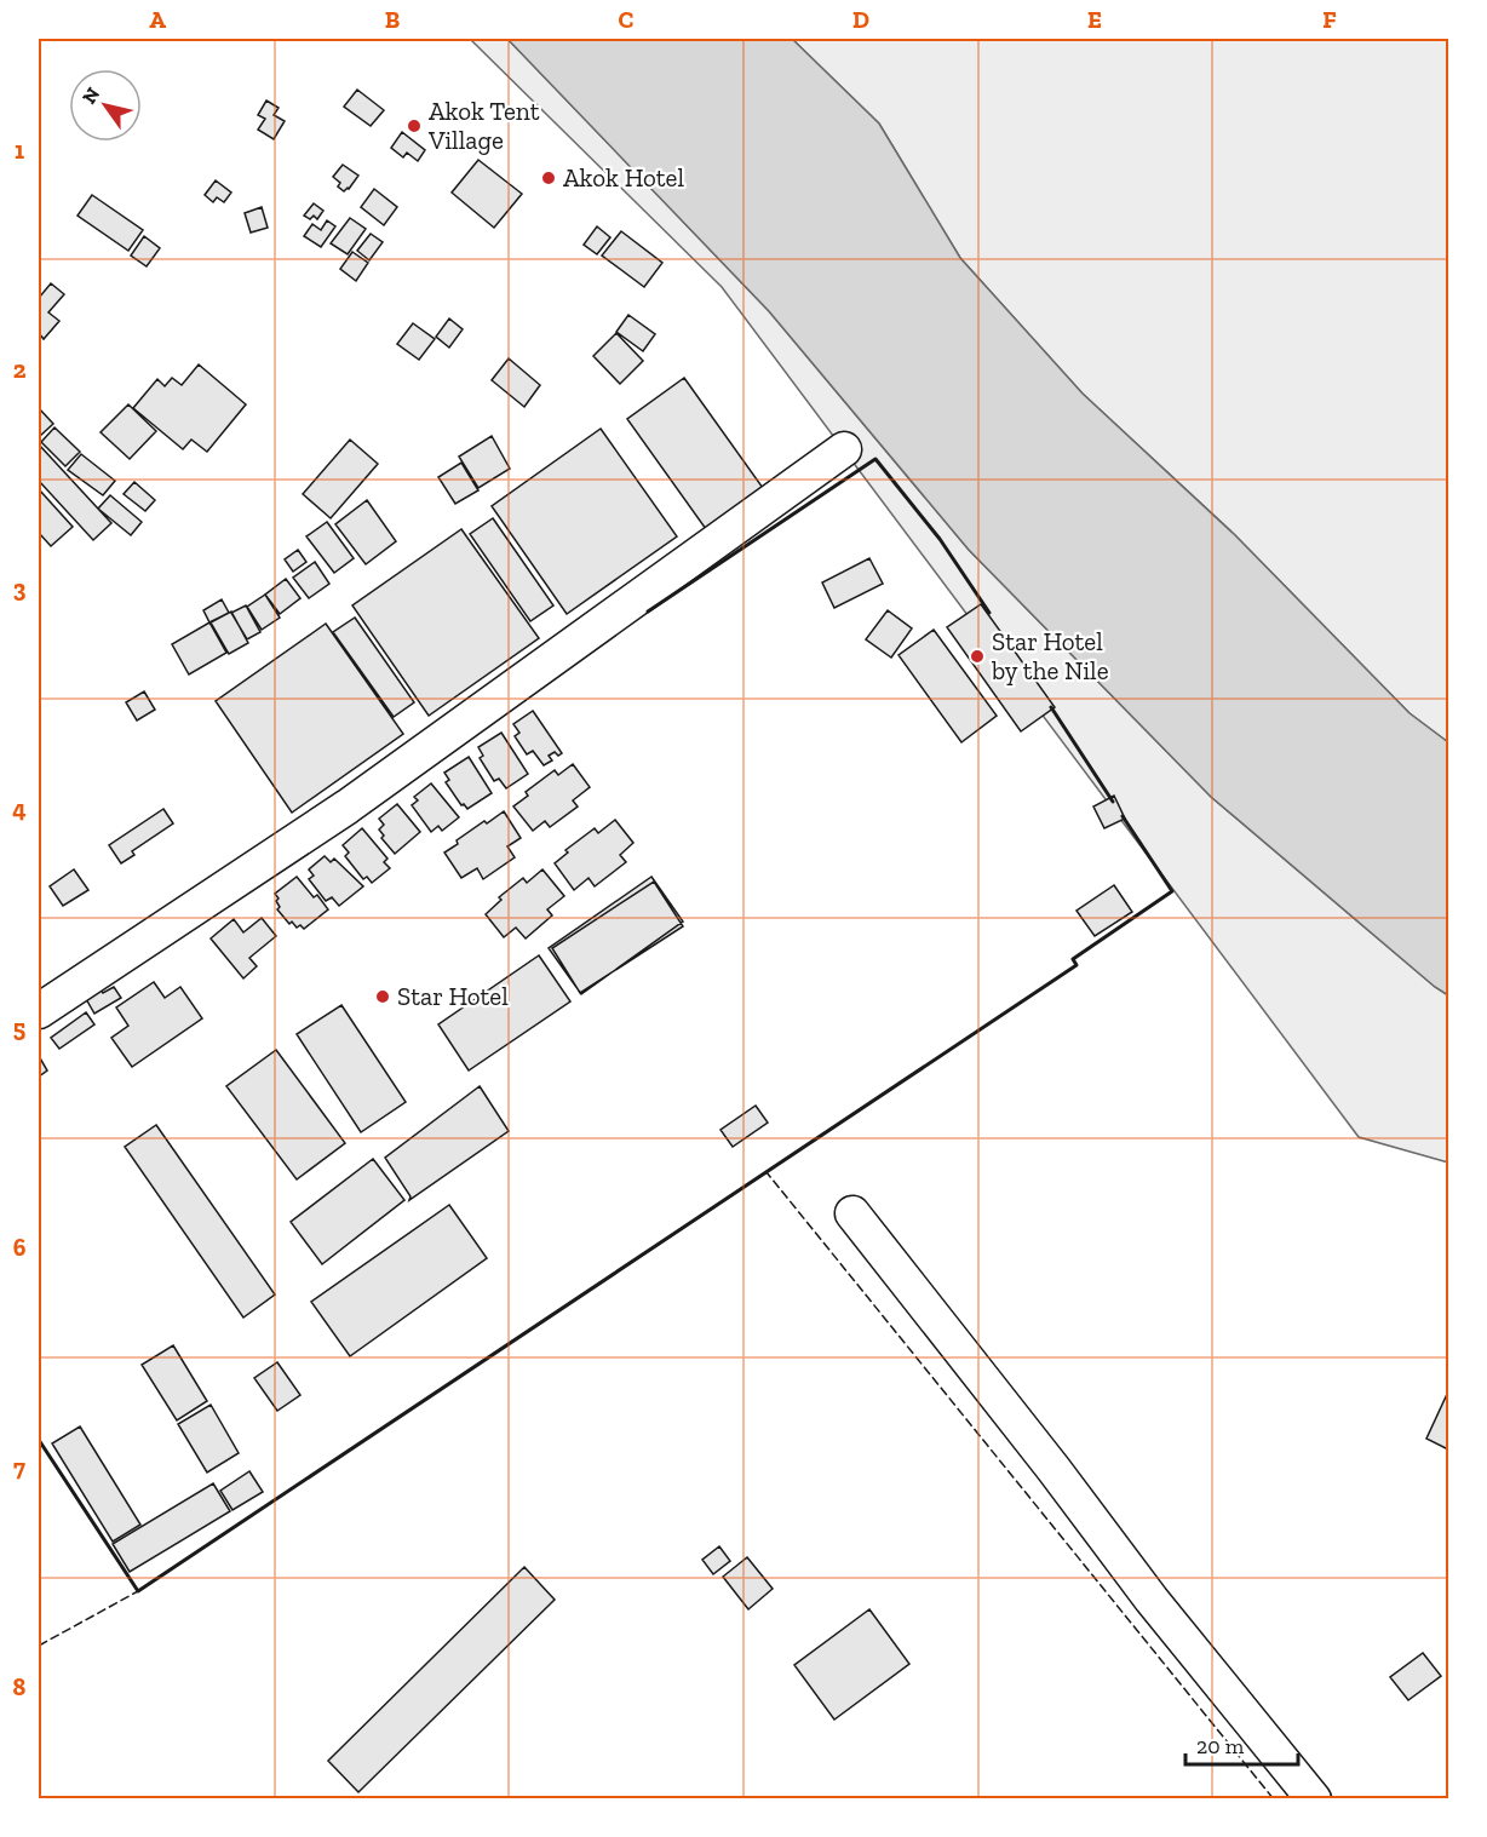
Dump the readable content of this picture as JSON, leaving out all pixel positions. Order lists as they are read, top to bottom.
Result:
{
  "places": [
    "Akok Tent Village",
    "Akok Hotel",
    "Star Hotel by the Nile",
    "Star Hotel"
  ],
  "scale_bar": "20 m",
  "north": "top left",
  "grid": {
    "columns": [
      "A",
      "B",
      "C",
      "D",
      "E",
      "F"
    ],
    "rows": [
      "1",
      "2",
      "3",
      "4",
      "5",
      "6",
      "7",
      "8"
    ]
  }
}
